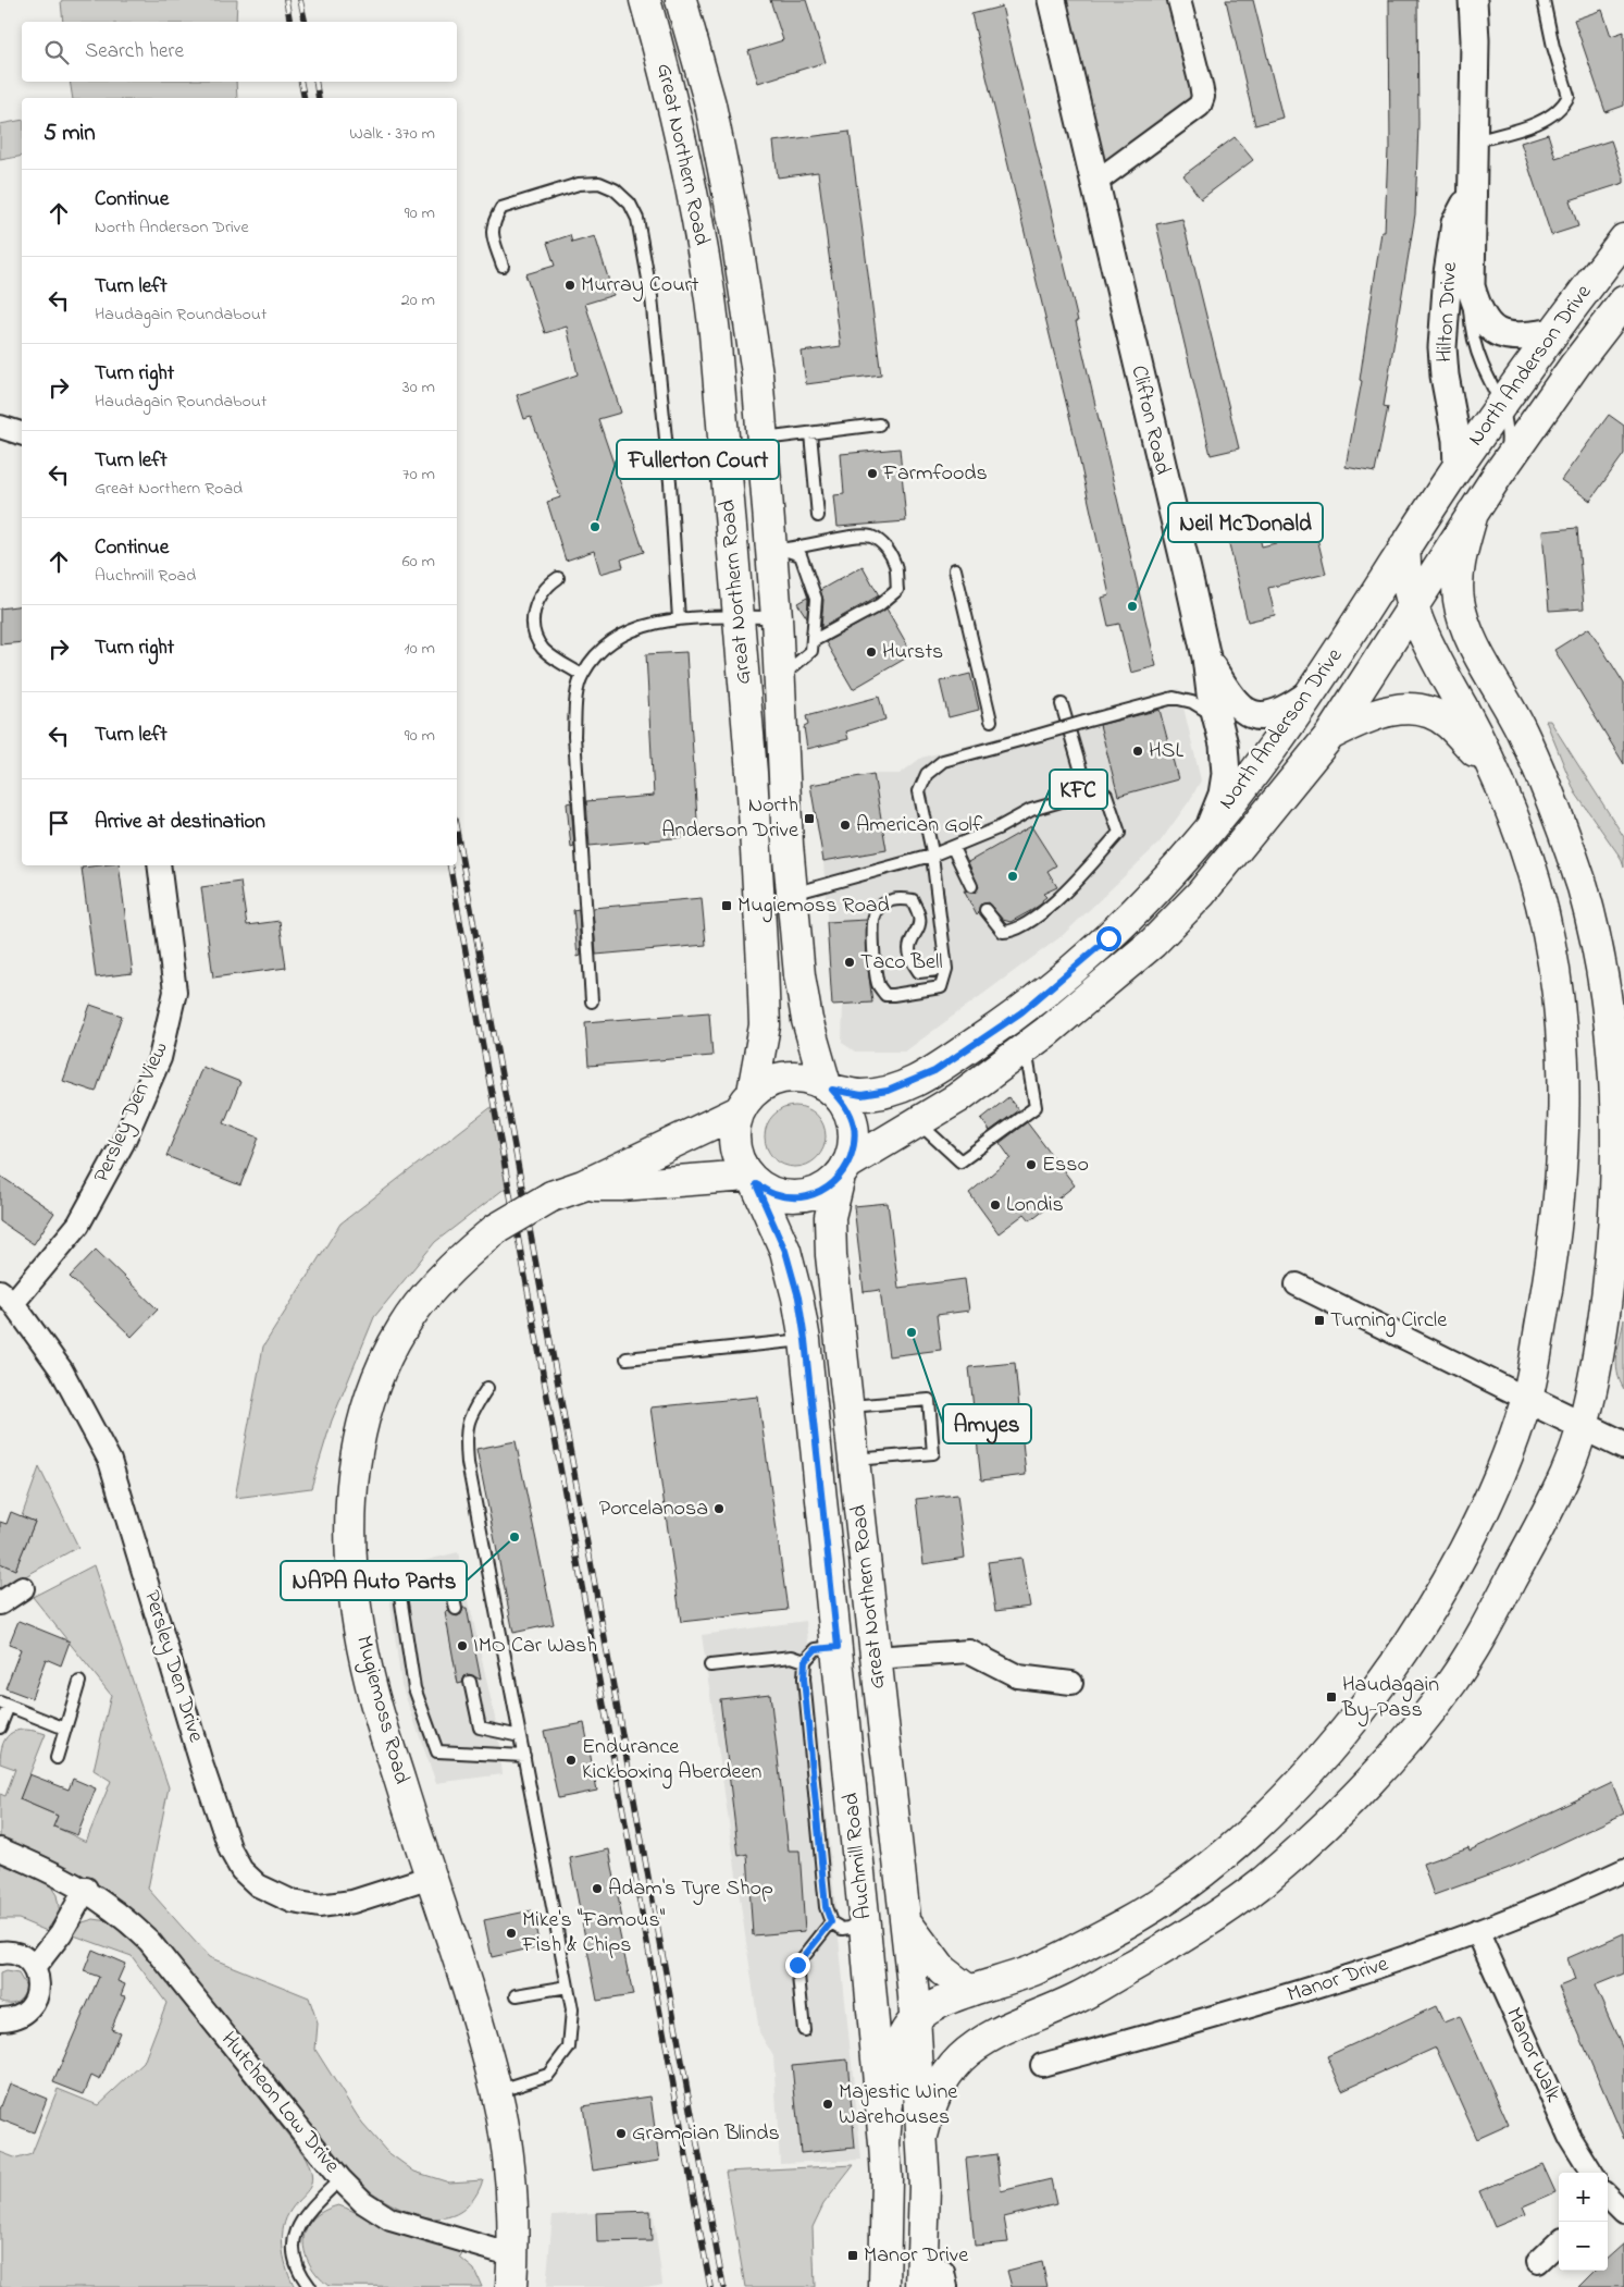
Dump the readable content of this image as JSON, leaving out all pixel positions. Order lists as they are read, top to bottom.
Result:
{
  "streets": {
    "main road": [
      "Great Northern Road",
      "North Anderson Drive",
      "Mugiemoss Road",
      "Auchmill Road"
    ],
    "street": [
      "Hilton Drive",
      "Clifton Road",
      "Persley Den View",
      "Persley Den Drive",
      "Manor Drive",
      "Manor Walk",
      "Hutcheon Low Drive"
    ]
  },
  "crossings": [
    ["Great Northern Road", "North Anderson Drive"],
    ["Great Northern Road", "Mugiemoss Road"],
    ["Hilton Drive", "North Anderson Drive"],
    ["North Anderson Drive", "Clifton Road"],
    ["North Anderson Drive", "Mugiemoss Road"],
    ["Persley Den View", "Persley Den Drive"],
    ["Persley Den Drive", "Mugiemoss Road"],
    ["Mugiemoss Road", "Hutcheon Low Drive"],
    ["Manor Drive", "Manor Walk"]
  ],
  "places": {
    "other": [
      "Murray Court",
      "Farmfoods",
      "Fullerton Court",
      "Neil McDonald",
      "Hursts",
      "HSL",
      "American Golf",
      "KFC",
      "Taco Bell",
      "Esso",
      "Londis",
      "Amyes",
      "Porcelanosa",
      "NAPA Auto Parts",
      "IMO Car Wash",
      "Endurance Kickboxing Aberdeen",
      "Adam's Tyre Shop",
      "Mike's \"Famous\" Fish & Chips",
      "Majestic Wine Warehouses",
      "Grampian Blinds"
    ],
    "transit": [
      "North Anderson Drive",
      "Mugiemoss Road",
      "Turning Circle",
      "Haudagain By-Pass",
      "Manor Drive"
    ]
  },
  "page": {
    "search": "Search here",
    "heading": ["5 min", "Walk · 370 m"],
    "list": [
      ["Continue", "North Anderson Drive", "90 m"],
      ["Turn left", "Haudagain Roundabout", "20 m"],
      ["Turn right", "Haudagain Roundabout", "30 m"],
      ["Turn left", "Great Northern Road", "70 m"],
      ["Continue", "Auchmill Road", "60 m"],
      ["Turn right", "10 m"],
      ["Turn left", "90 m"],
      "Arrive at destination"
    ],
    "map_buttons": ["+", "−"]
  }
}
